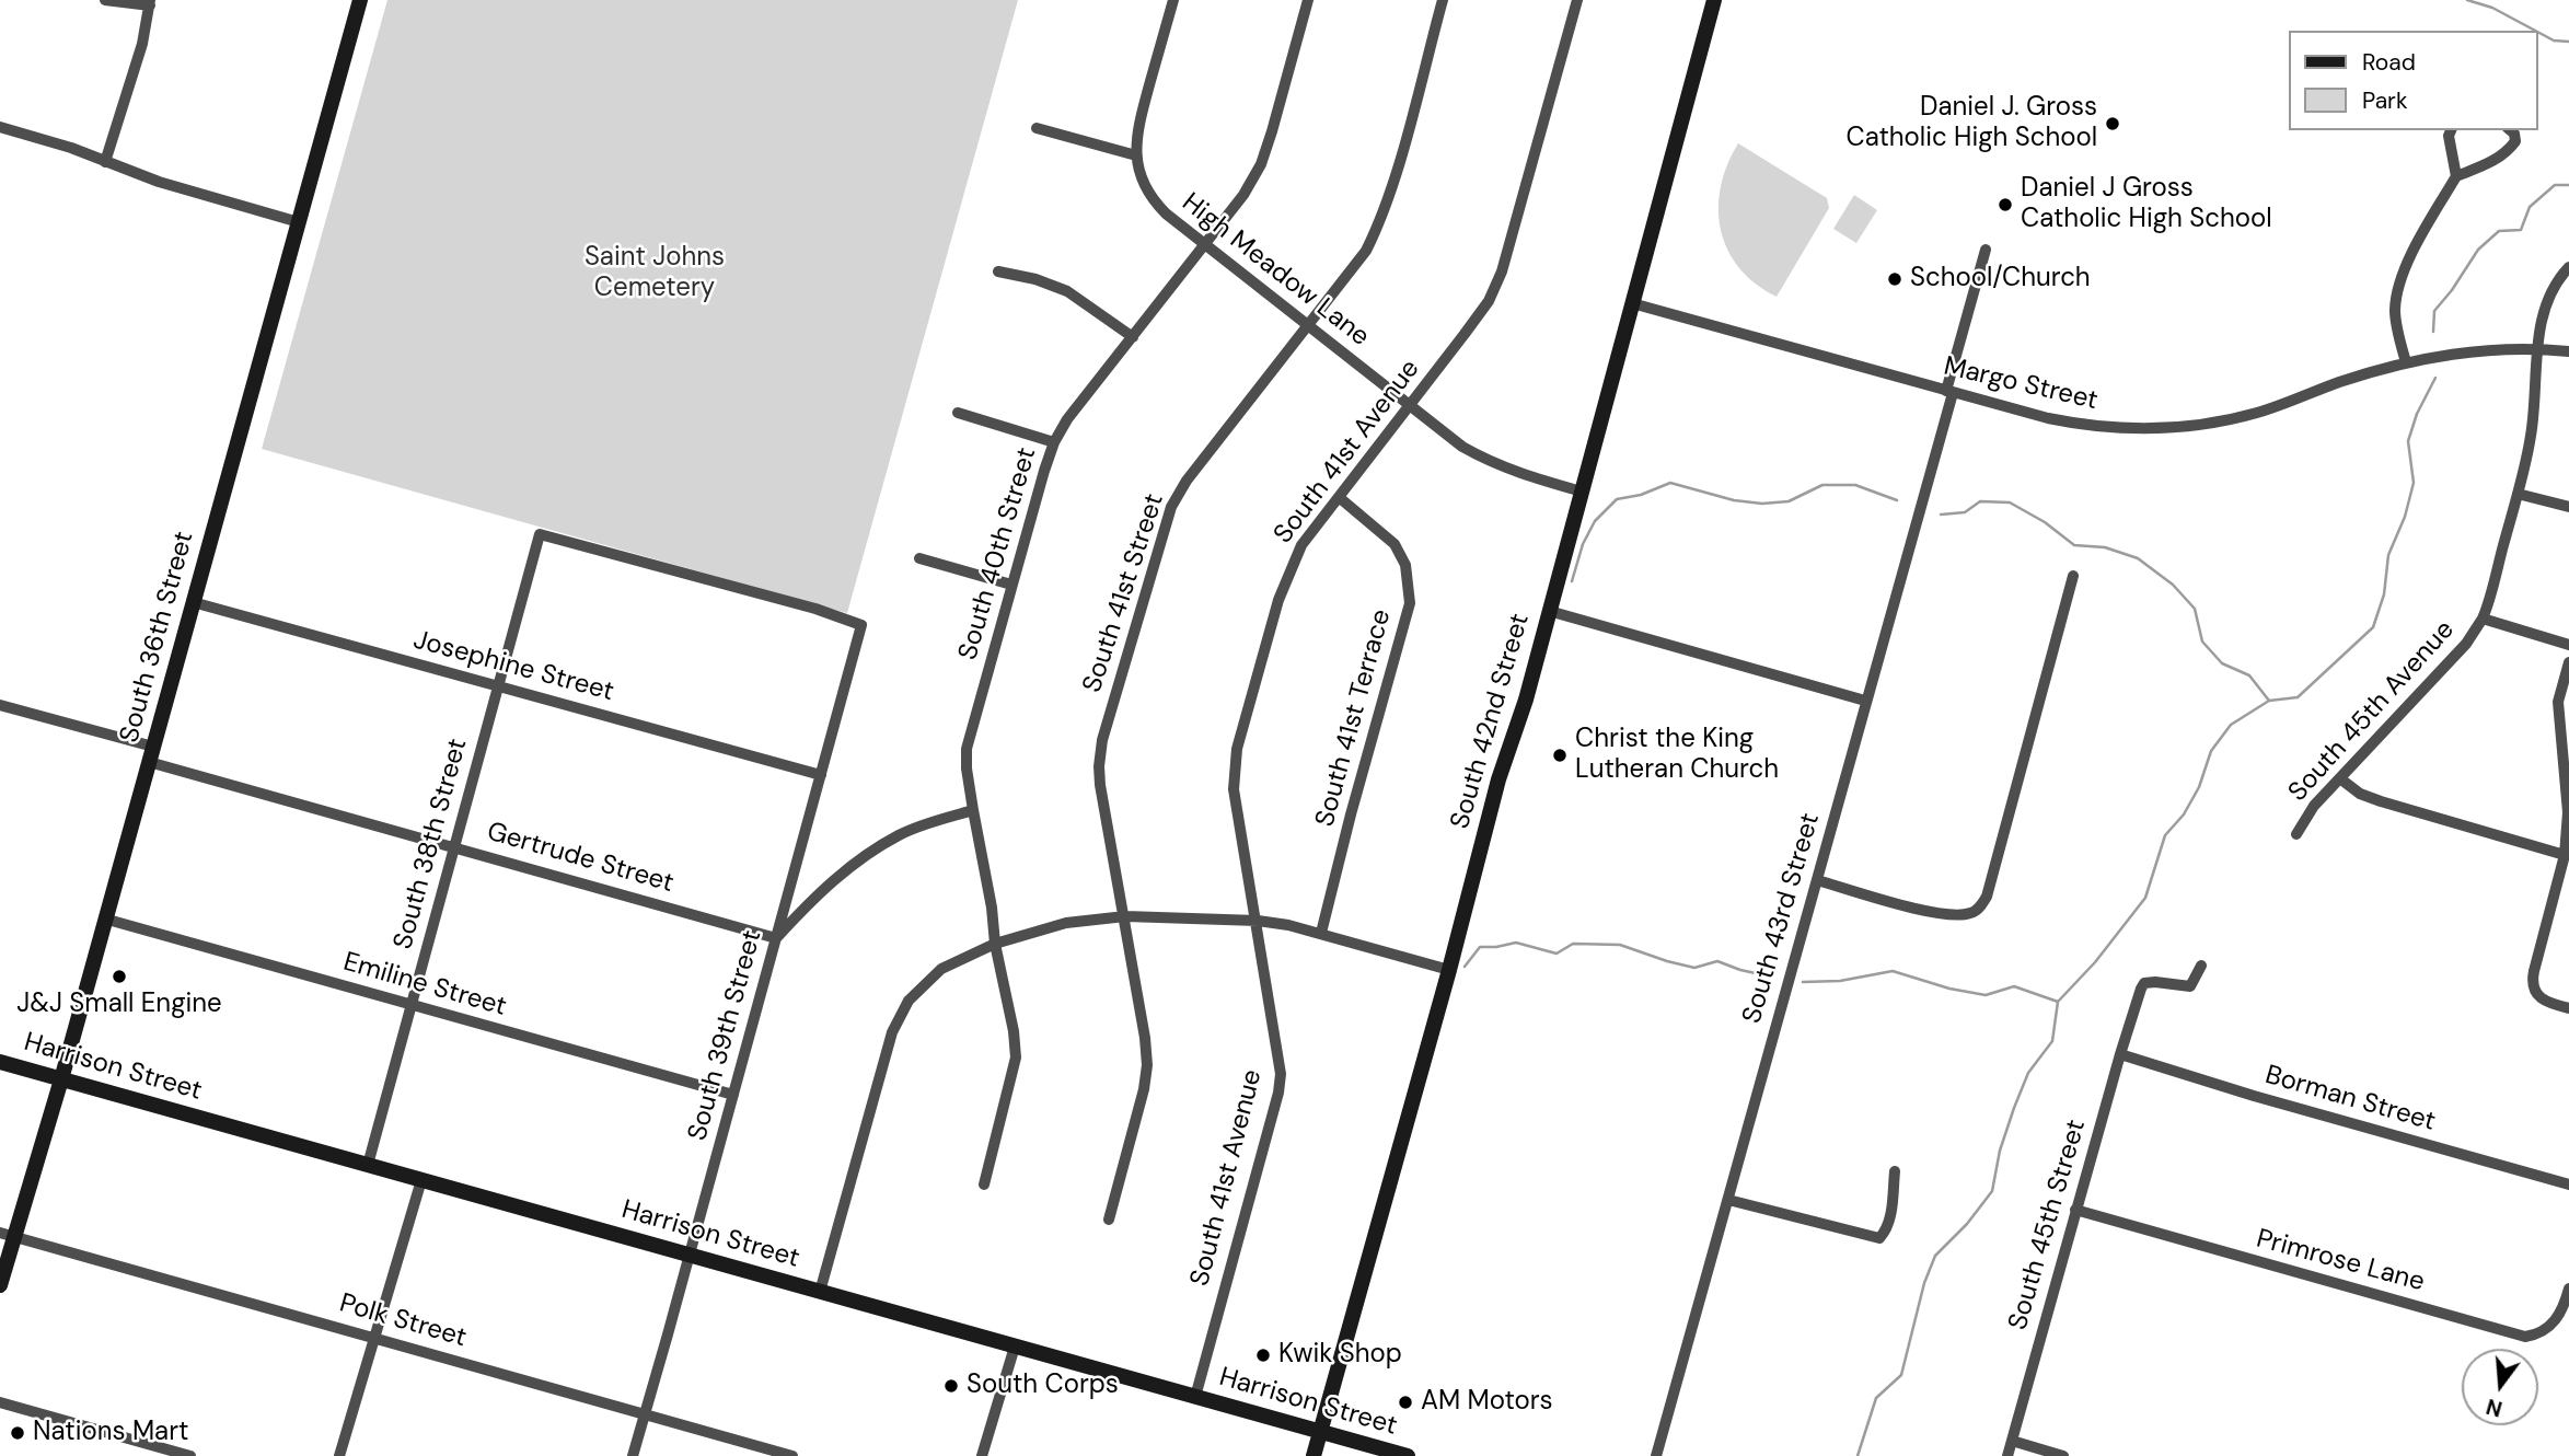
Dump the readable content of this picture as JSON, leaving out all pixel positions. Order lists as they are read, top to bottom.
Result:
{
  "streets": {
    "main road": ["South 36th Street", "South 42nd Street", "Harrison Street"],
    "street": [
      "High Meadow Lane",
      "Margo Street",
      "South 41st Avenue",
      "South 40th Street",
      "South 41st Street",
      "Josephine Street",
      "South 45th Avenue",
      "South 41st Terrace",
      "South 38th Street",
      "Gertrude Street",
      "South 43rd Street",
      "Emiline Street",
      "South 39th Street",
      "Borman Street",
      "South 45th Street",
      "Primrose Lane",
      "Polk Street"
    ]
  },
  "crossings": [
    ["High Meadow Lane", "South 41st Avenue"],
    ["High Meadow Lane", "South 40th Street"],
    ["High Meadow Lane", "South 41st Street"],
    ["High Meadow Lane", "South 42nd Street"],
    ["Margo Street", "South 45th Avenue"],
    ["Margo Street", "South 42nd Street"],
    ["Margo Street", "South 43rd Street"],
    ["South 41st Avenue", "South 41st Terrace"],
    ["South 41st Avenue", "Harrison Street"],
    ["South 36th Street", "Josephine Street"],
    ["South 36th Street", "Gertrude Street"],
    ["South 36th Street", "Emiline Street"],
    ["South 36th Street", "Harrison Street"],
    ["South 36th Street", "Polk Street"],
    ["Josephine Street", "South 38th Street"],
    ["Josephine Street", "South 39th Street"],
    ["South 42nd Street", "Harrison Street"],
    ["South 38th Street", "Gertrude Street"],
    ["South 38th Street", "Emiline Street"],
    ["South 38th Street", "South 39th Street"],
    ["South 38th Street", "Harrison Street"],
    ["Gertrude Street", "South 39th Street"],
    ["Emiline Street", "South 39th Street"],
    ["South 39th Street", "Harrison Street"],
    ["South 39th Street", "Polk Street"],
    ["Borman Street", "South 45th Street"],
    ["South 45th Street", "Primrose Lane"]
  ],
  "parks": ["Saint Johns Cemetery"],
  "places": [
    "Daniel J. Gross Catholic High School",
    "Daniel J Gross Catholic High School",
    "School/Church",
    "Christ the King Lutheran Church",
    "J&J Small Engine",
    "Kwik Shop",
    "South Corps",
    "AM Motors",
    "Nations Mart"
  ],
  "legend": ["Road", "Park"],
  "north": "bottom"
}
